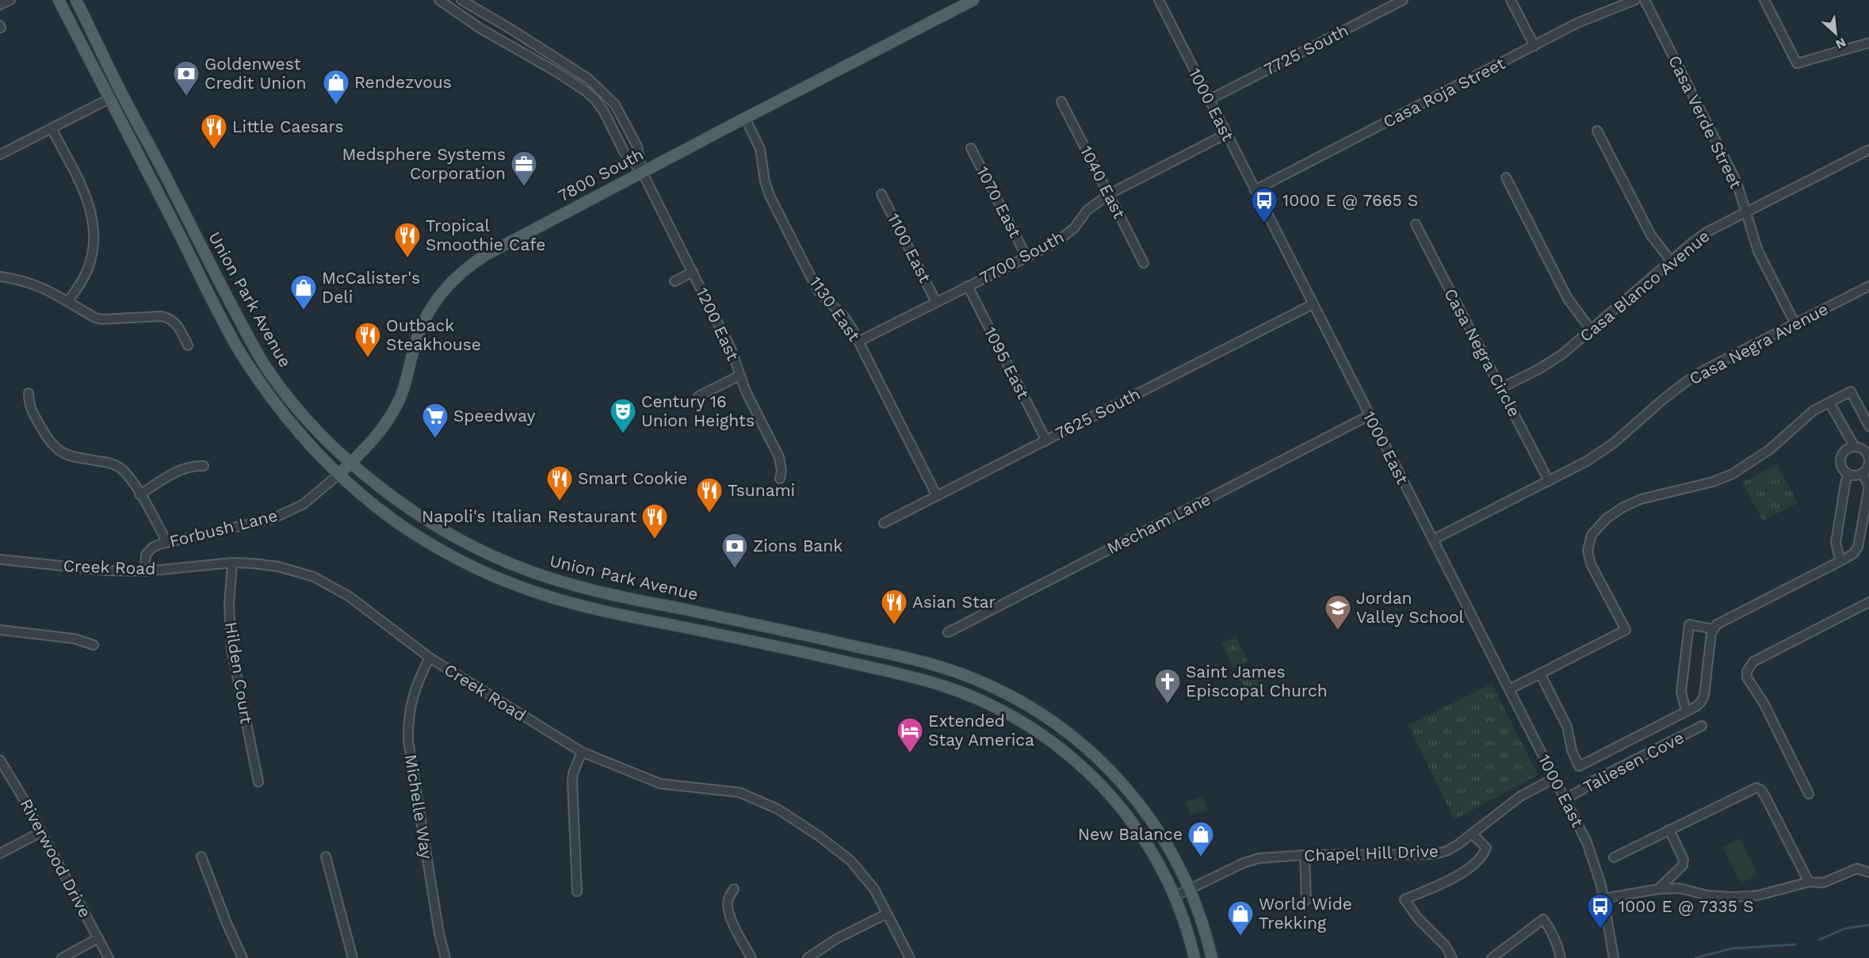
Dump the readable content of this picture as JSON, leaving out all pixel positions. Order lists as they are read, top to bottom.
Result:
{
  "streets": {
    "main road": ["7800 South", "Union Park Avenue"],
    "street": [
      "7725 South",
      "Casa Roja Street",
      "1000 East",
      "Casa Verde Street",
      "1040 East",
      "1070 East",
      "1100 East",
      "7700 South",
      "Casa Blanco Avenue",
      "1130 East",
      "1200 East",
      "Casa Negra Avenue",
      "Casa Negra Circle",
      "1095 East",
      "7625 South",
      "Mecham Lane",
      "Forbush Lane",
      "Creek Road",
      "Hilden Court",
      "Taliesen Cove",
      "Michelle Way",
      "Chapel Hill Drive",
      "Riverwood Drive"
    ]
  },
  "crossings": [
    ["7725 South", "1000 East"],
    ["Casa Roja Street", "1000 East"],
    ["1000 East", "7700 South"],
    ["1000 East", "Casa Negra Avenue"],
    ["1000 East", "7625 South"],
    ["1000 East", "Mecham Lane"],
    ["1000 East", "Taliesen Cove"],
    ["1000 East", "Chapel Hill Drive"],
    ["Casa Verde Street", "Casa Blanco Avenue"],
    ["Casa Verde Street", "Casa Negra Avenue"],
    ["7800 South", "Union Park Avenue"],
    ["7800 South", "1130 East"],
    ["7800 South", "1200 East"],
    ["7800 South", "Forbush Lane"],
    ["1040 East", "7700 South"],
    ["1070 East", "7700 South"],
    ["1100 East", "7700 South"],
    ["7700 South", "1130 East"],
    ["7700 South", "1095 East"],
    ["Casa Blanco Avenue", "Casa Negra Circle"],
    ["Union Park Avenue", "Forbush Lane"],
    ["Union Park Avenue", "Chapel Hill Drive"],
    ["1130 East", "7625 South"],
    ["Casa Negra Avenue", "Casa Negra Circle"],
    ["1095 East", "7625 South"],
    ["Forbush Lane", "Creek Road"],
    ["Creek Road", "Hilden Court"],
    ["Creek Road", "Michelle Way"]
  ],
  "places": {
    "bank": ["Goldenwest Credit Union", "Zions Bank"],
    "shop": [
      "Rendezvous",
      "McCalister's Deli",
      "New Balance",
      "World Wide Trekking"
    ],
    "restaurant": [
      "Little Caesars",
      "Tropical Smoothie Cafe",
      "Outback Steakhouse",
      "Smart Cookie",
      "Tsunami",
      "Napoli's Italian Restaurant",
      "Asian Star"
    ],
    "office": ["Medsphere Systems Corporation"],
    "bus stop": ["1000 E @ 7665 S", "1000 E @ 7335 S"],
    "theatre": ["Century 16 Union Heights"],
    "supermarket": ["Speedway"],
    "school or university": ["Jordan Valley School"],
    "church": ["Saint James Episcopal Church"],
    "hotel": ["Extended Stay America"]
  },
  "north": "bottom right"
}
